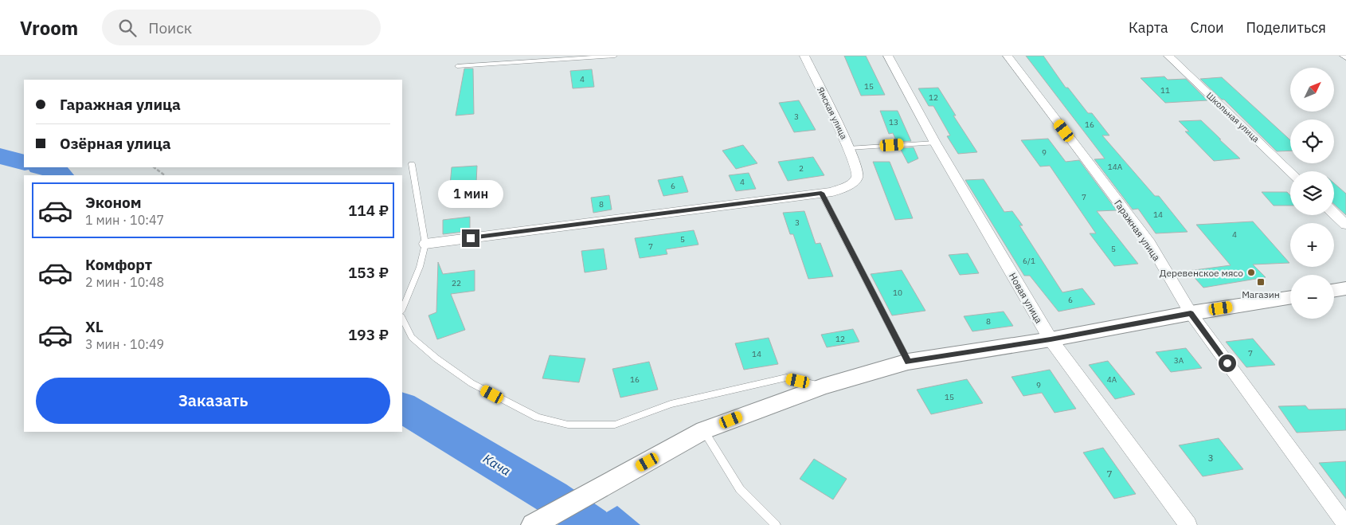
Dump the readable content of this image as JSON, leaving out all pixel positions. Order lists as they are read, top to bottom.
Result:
{
  "streets": {
    "street": [
      "Ямская улица",
      "Школьная улица",
      "Гаражная улица",
      "Новая улица"
    ]
  },
  "water": ["Кача"],
  "places": {
    "other": ["Деревенское мясо"],
    "transit": ["Магазин"]
  },
  "house_numbers": [
    "4",
    "15",
    "11",
    "12",
    "3",
    "13",
    "16",
    "9",
    "14А",
    "2",
    "4",
    "6",
    "7",
    "8",
    "14",
    "3",
    "4",
    "5",
    "7",
    "5",
    "6/1",
    "22",
    "10",
    "6",
    "8",
    "12",
    "7",
    "14",
    "3А",
    "16",
    "4А",
    "9",
    "15",
    "3",
    "7"
  ],
  "north": "top right",
  "page": {
    "header": "Vroom",
    "search": "Поиск",
    "nav": ["Карта", "Слои", "Поделиться"],
    "map_buttons": ["+", "−"],
    "banner": ["Гаражная улица", "Озёрная улица"],
    "bubble": "1 мин",
    "list": [
      {
        "name": "Эконом",
        "note": "1 мин · 10:47",
        "value": "114 ₽"
      },
      {
        "name": "Комфорт",
        "note": "2 мин · 10:48",
        "value": "153 ₽"
      },
      {
        "name": "XL",
        "note": "3 мин · 10:49",
        "value": "193 ₽"
      }
    ],
    "buttons": "Заказать"
  }
}
